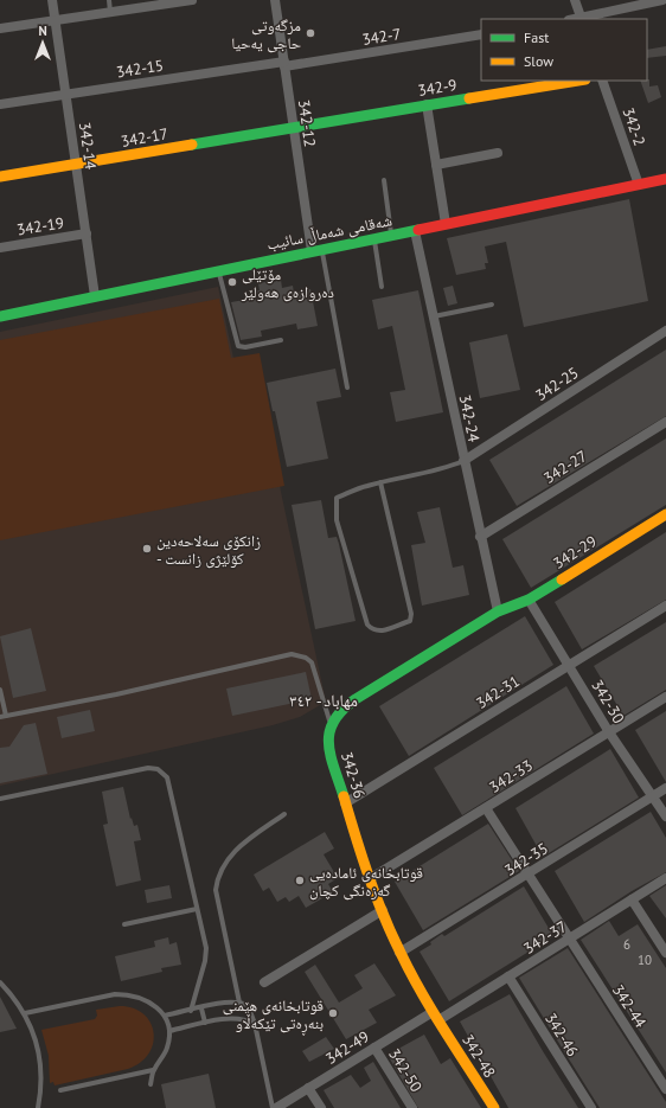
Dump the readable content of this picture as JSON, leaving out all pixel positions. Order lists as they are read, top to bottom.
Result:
{
  "streets": {
    "street": [
      "342-7",
      "342-15",
      "342-9",
      "342-12",
      "342-2",
      "342-17",
      "342-14",
      "342-19",
      "شەقامی شەماڵ سائیب",
      "342-25",
      "342-24",
      "342-27",
      "342-29",
      "342-31",
      "342-30",
      "342-36",
      "342-33",
      "342-35",
      "342-37",
      "342-44",
      "342-46",
      "342-49",
      "342-48",
      "342-50"
    ]
  },
  "crossings": [
    ["342-7", "342-15"],
    ["342-7", "342-12"],
    ["342-15", "342-12"],
    ["342-15", "342-14"],
    ["342-9", "342-12"],
    ["342-9", "342-17"],
    ["342-12", "342-17"],
    ["342-12", "شەقامی شەماڵ سائیب"],
    ["342-2", "شەقامی شەماڵ سائیب"],
    ["342-17", "342-14"],
    ["342-14", "342-19"],
    ["342-14", "شەقامی شەماڵ سائیب"],
    ["شەقامی شەماڵ سائیب", "342-24"],
    ["342-25", "342-24"],
    ["342-24", "342-27"],
    ["342-24", "342-29"],
    ["342-29", "342-30"],
    ["342-31", "342-30"],
    ["342-31", "342-36"],
    ["342-30", "342-33"],
    ["342-30", "342-35"],
    ["342-36", "342-33"],
    ["342-36", "342-35"],
    ["342-36", "342-37"],
    ["342-36", "342-49"],
    ["342-36", "342-48"],
    ["342-33", "342-44"],
    ["342-35", "342-44"],
    ["342-37", "342-44"],
    ["342-37", "342-46"],
    ["342-37", "342-49"],
    ["342-37", "342-48"],
    ["342-49", "342-48"],
    ["342-49", "342-50"]
  ],
  "districts": ["مهاباد - ٣٤٢"],
  "places": [
    "مزگەوتی حاجی یەحیا",
    "مۆتێلی دەروازەی هەولێر",
    "زانکۆی سەلاحەدین - کۆلێژی زانست",
    "قوتابخانەی ئامادەیی گەزەنگی کچان",
    "قوتابخانەی هێمنی بنەڕەتی تێکەڵاو"
  ],
  "house_numbers": ["6", "10"],
  "legend": ["Fast", "Slow"],
  "north": "top"
}
